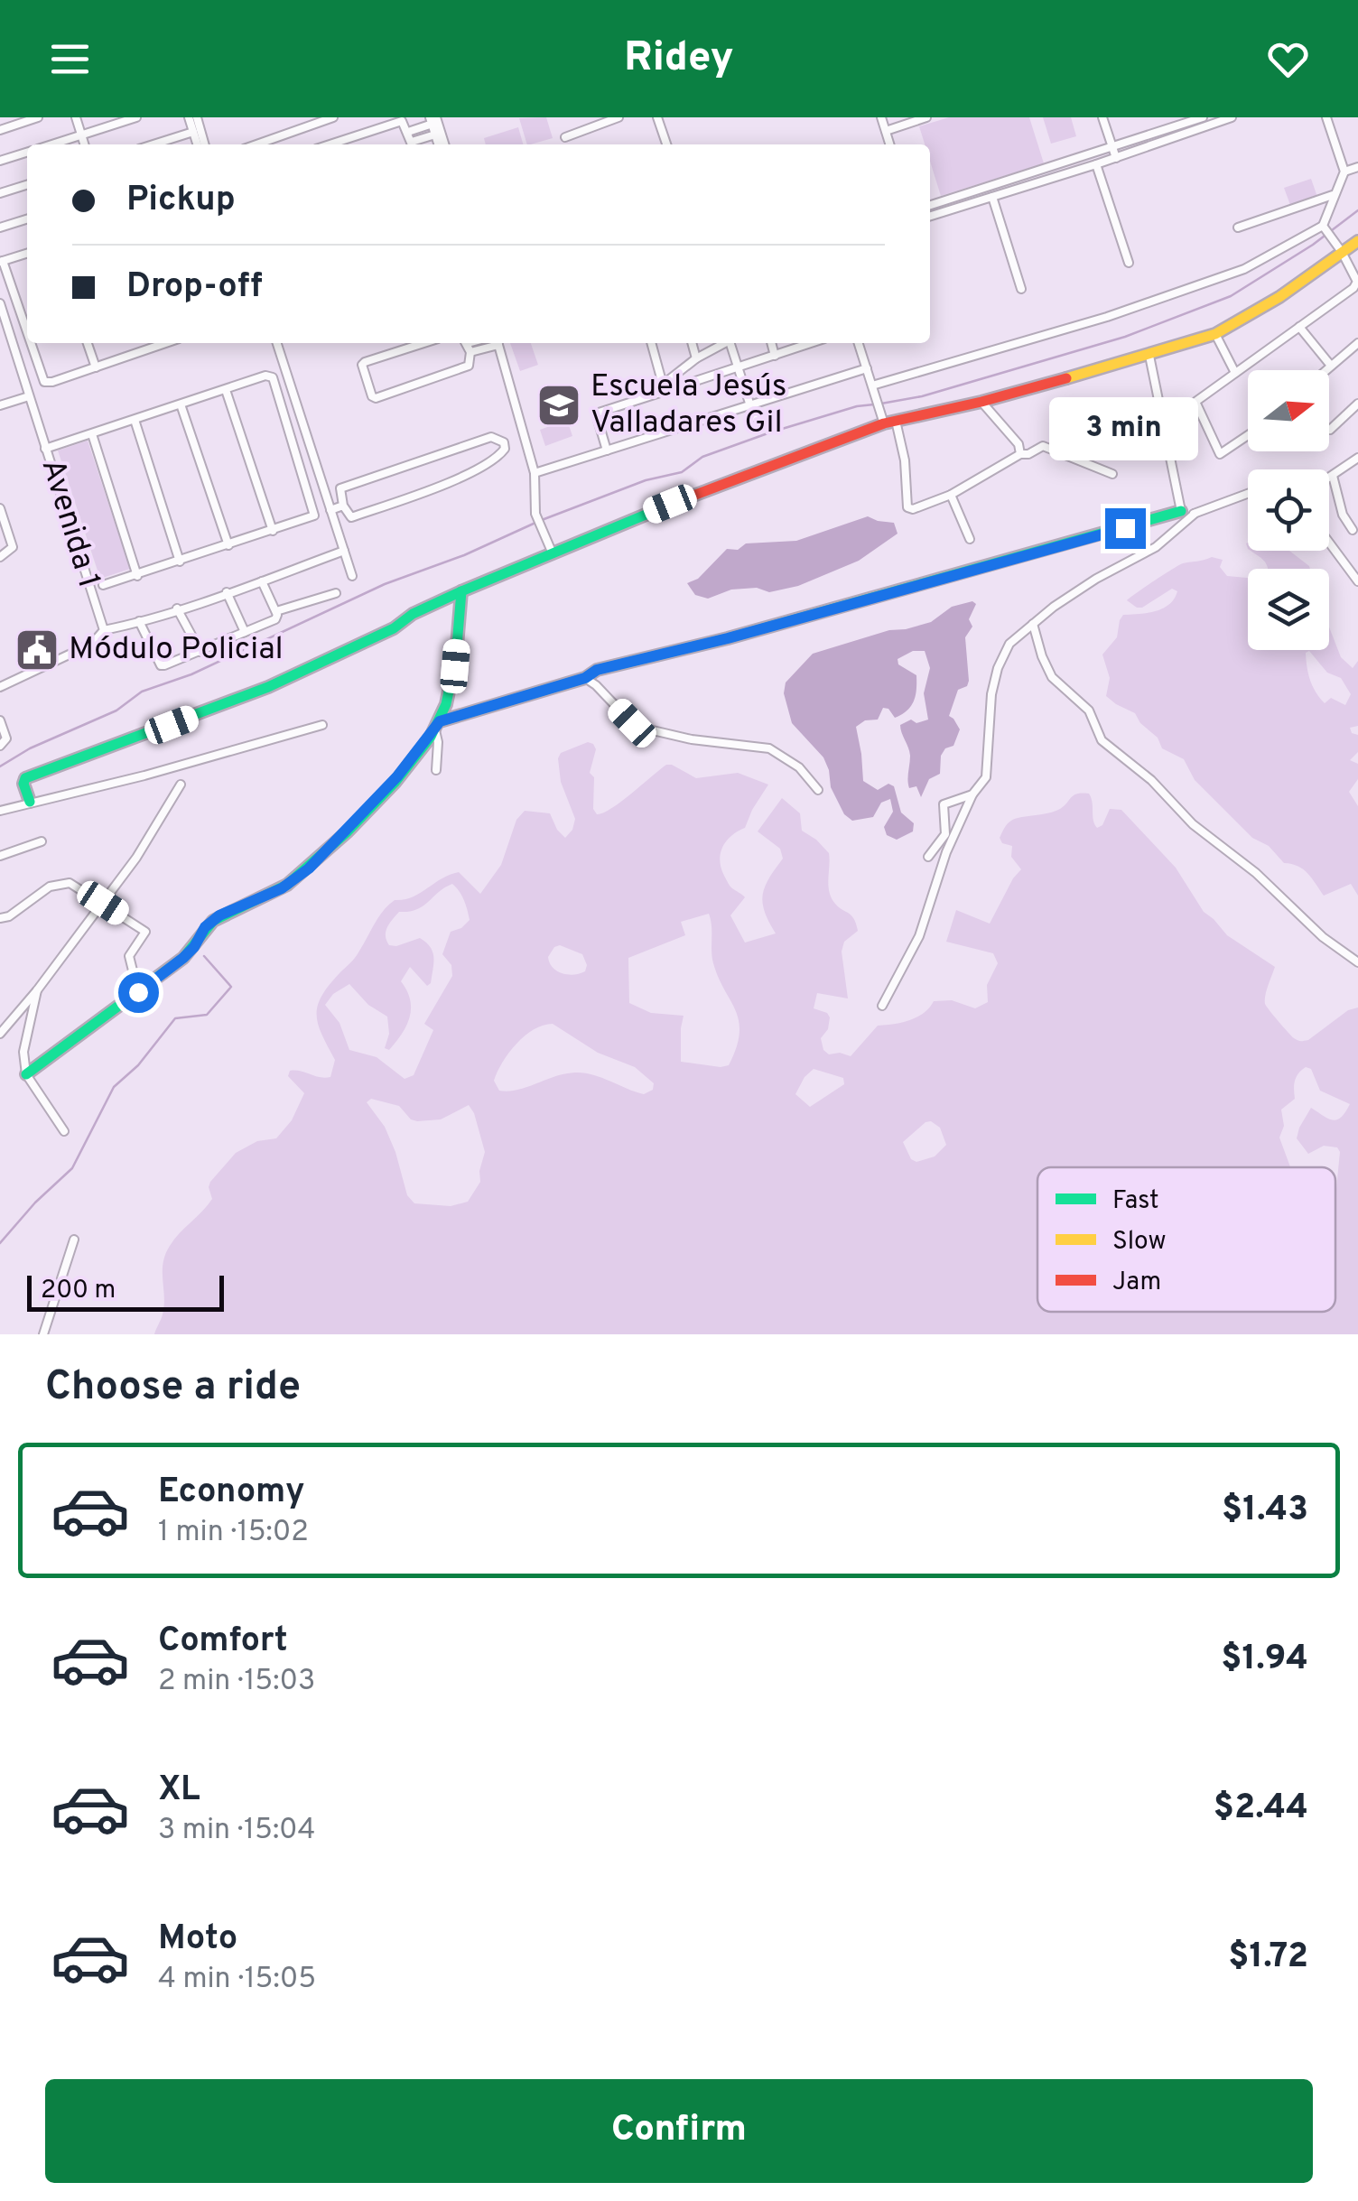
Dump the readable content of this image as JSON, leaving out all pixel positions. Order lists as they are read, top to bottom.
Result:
{
  "streets": {
    "street": ["Avenida 1"]
  },
  "places": {
    "school or university": ["Escuela Jesús Valladares Gil"],
    "public building": ["Módulo Policial"]
  },
  "legend": ["Fast", "Slow", "Jam"],
  "scale_bar": "200 m",
  "north": "right",
  "page": {
    "header": "Ridey",
    "banner": ["Pickup", "Drop-off"],
    "bubble": "3 min",
    "scale": "200 m",
    "heading": "Choose a ride",
    "list": [
      {
        "name": "Economy",
        "note": "1 min · 15:02",
        "value": "$1.43"
      },
      {
        "name": "Comfort",
        "note": "2 min · 15:03",
        "value": "$1.94"
      },
      {
        "name": "XL",
        "note": "3 min · 15:04",
        "value": "$2.44"
      },
      {
        "name": "Moto",
        "note": "4 min · 15:05",
        "value": "$1.72"
      }
    ],
    "buttons": "Confirm"
  }
}
